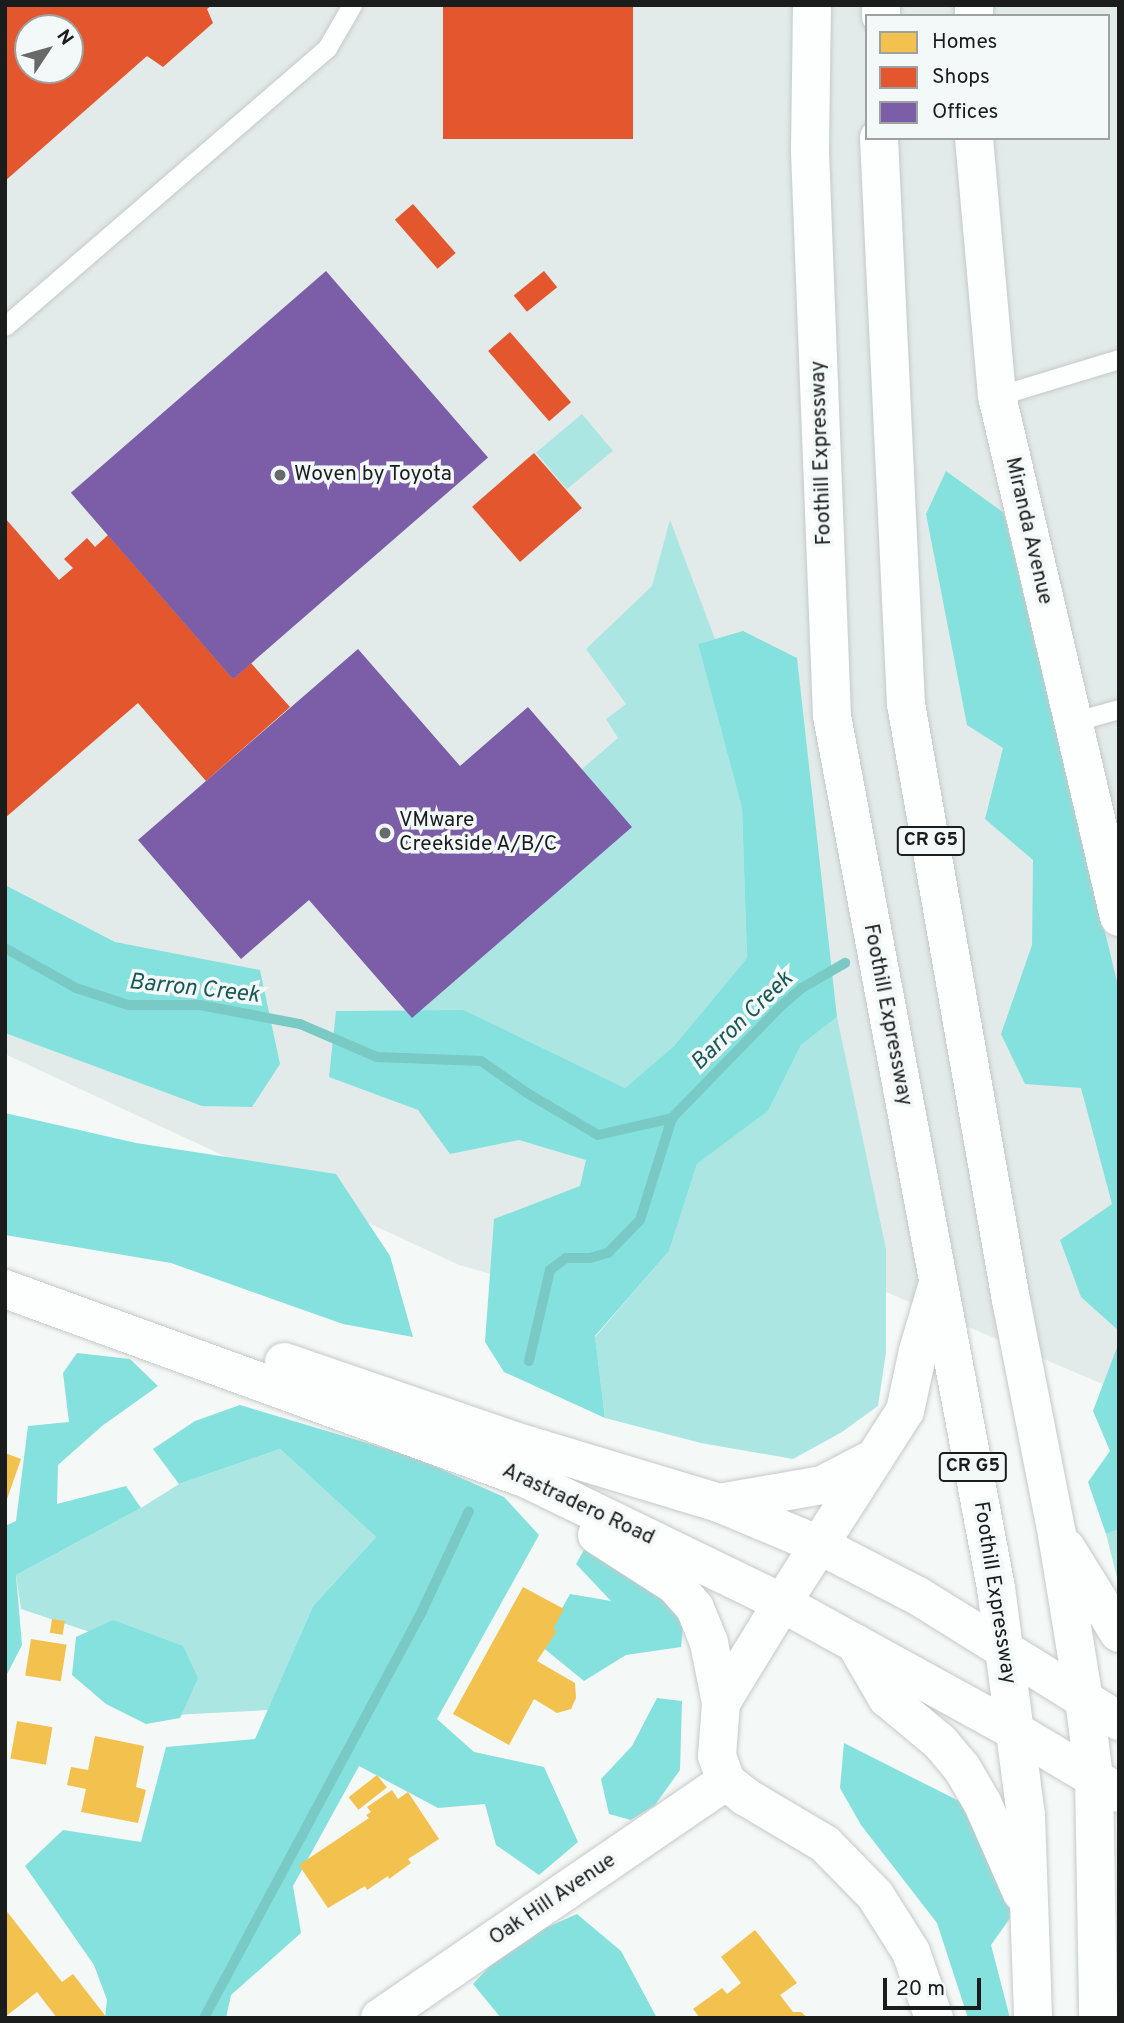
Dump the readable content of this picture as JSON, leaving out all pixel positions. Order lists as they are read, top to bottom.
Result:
{
  "streets": {
    "main road": [
      "Foothill Expressway",
      "Miranda Avenue",
      "CR G5",
      "Arastradero Road",
      "Oak Hill Avenue"
    ]
  },
  "crossings": [
    ["Foothill Expressway", "Arastradero Road"],
    ["CR G5", "Arastradero Road"]
  ],
  "water": ["Barron Creek"],
  "places": ["Woven by Toyota", "VMware Creekside A/B/C"],
  "legend": ["Homes", "Shops", "Offices"],
  "scale_bar": "20 m",
  "north": "top right"
}
